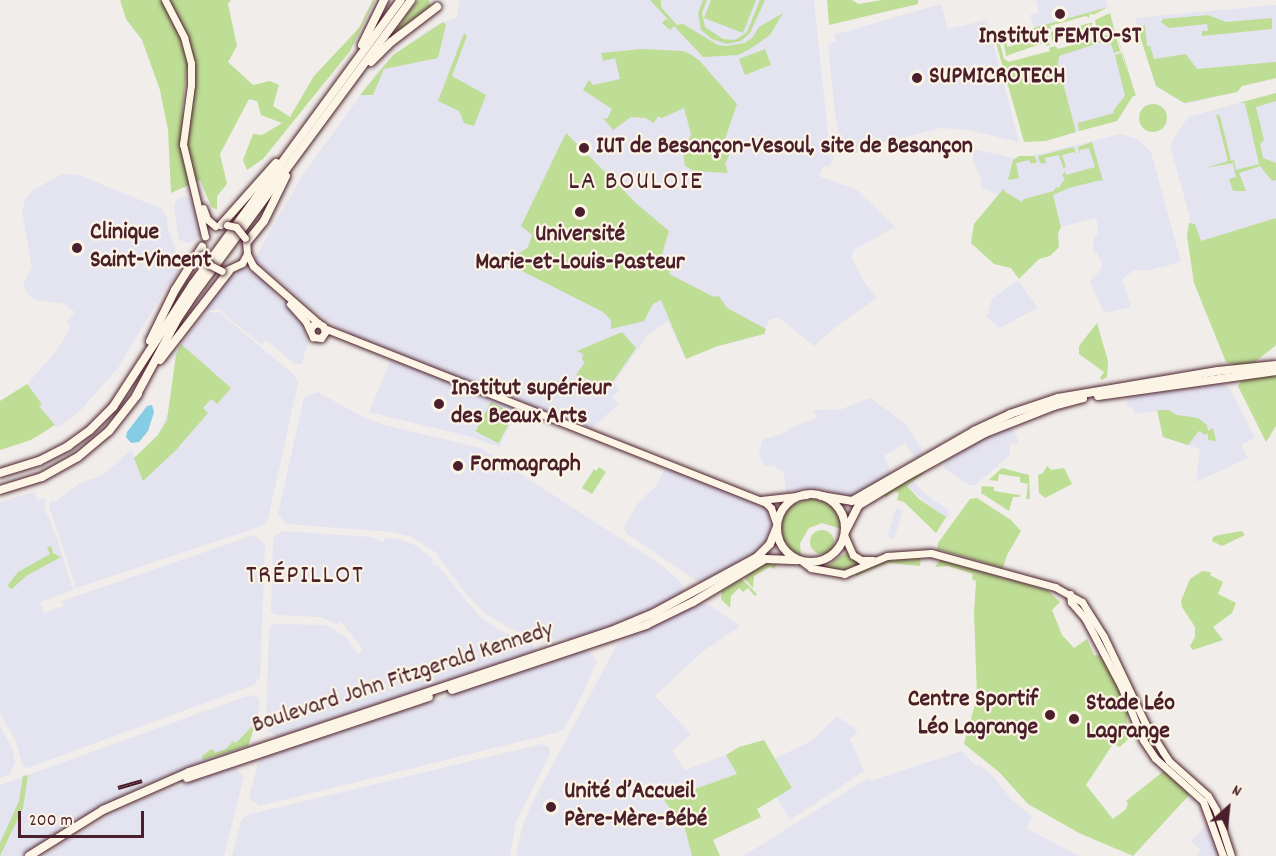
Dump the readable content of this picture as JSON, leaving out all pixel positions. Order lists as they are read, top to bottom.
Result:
{
  "streets": {
    "main road": ["Boulevard John Fitzgerald Kennedy"]
  },
  "districts": ["LA BOULOIE", "TRÉPILLOT"],
  "places": [
    "Institut FEMTO-ST",
    "SUPMICROTECH",
    "IUT de Besançon-Vesoul, site de Besançon",
    "Université Marie-et-Louis-Pasteur",
    "Clinique Saint-Vincent",
    "Institut supérieur des Beaux Arts",
    "Formagraph",
    "Centre Sportif Léo Lagrange",
    "Stade Léo Lagrange",
    "Unité d’Accueil Père-Mère-Bébé"
  ],
  "scale_bar": "200 m",
  "north": "top right"
}
